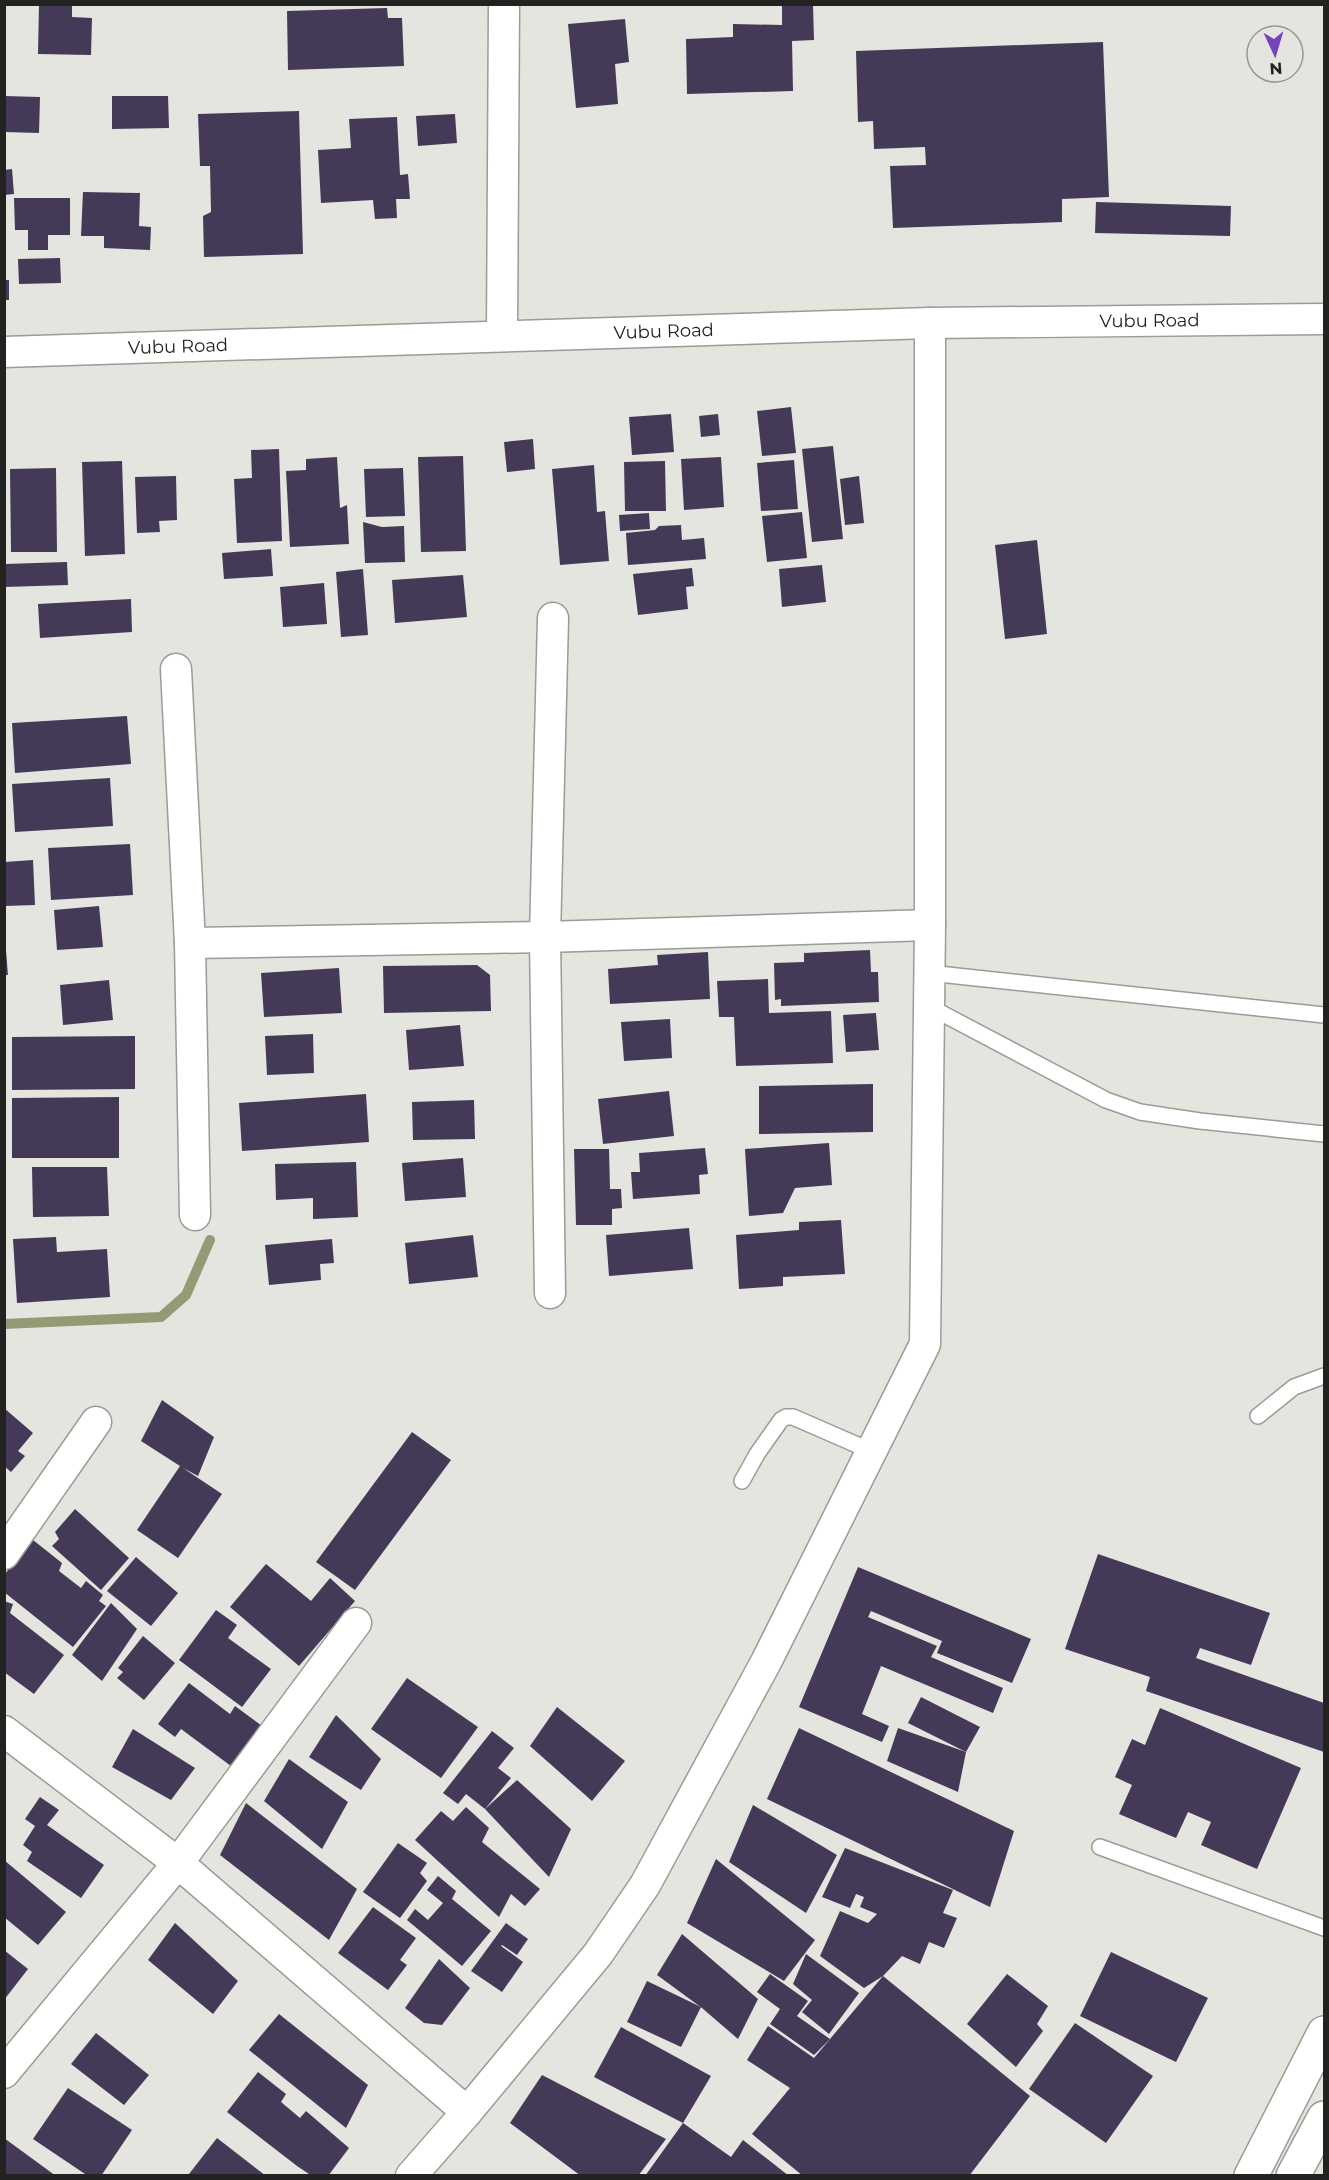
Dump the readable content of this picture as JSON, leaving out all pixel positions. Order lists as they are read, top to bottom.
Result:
{
  "streets": {
    "street": ["Vubu Road"]
  },
  "north": "bottom"
}
